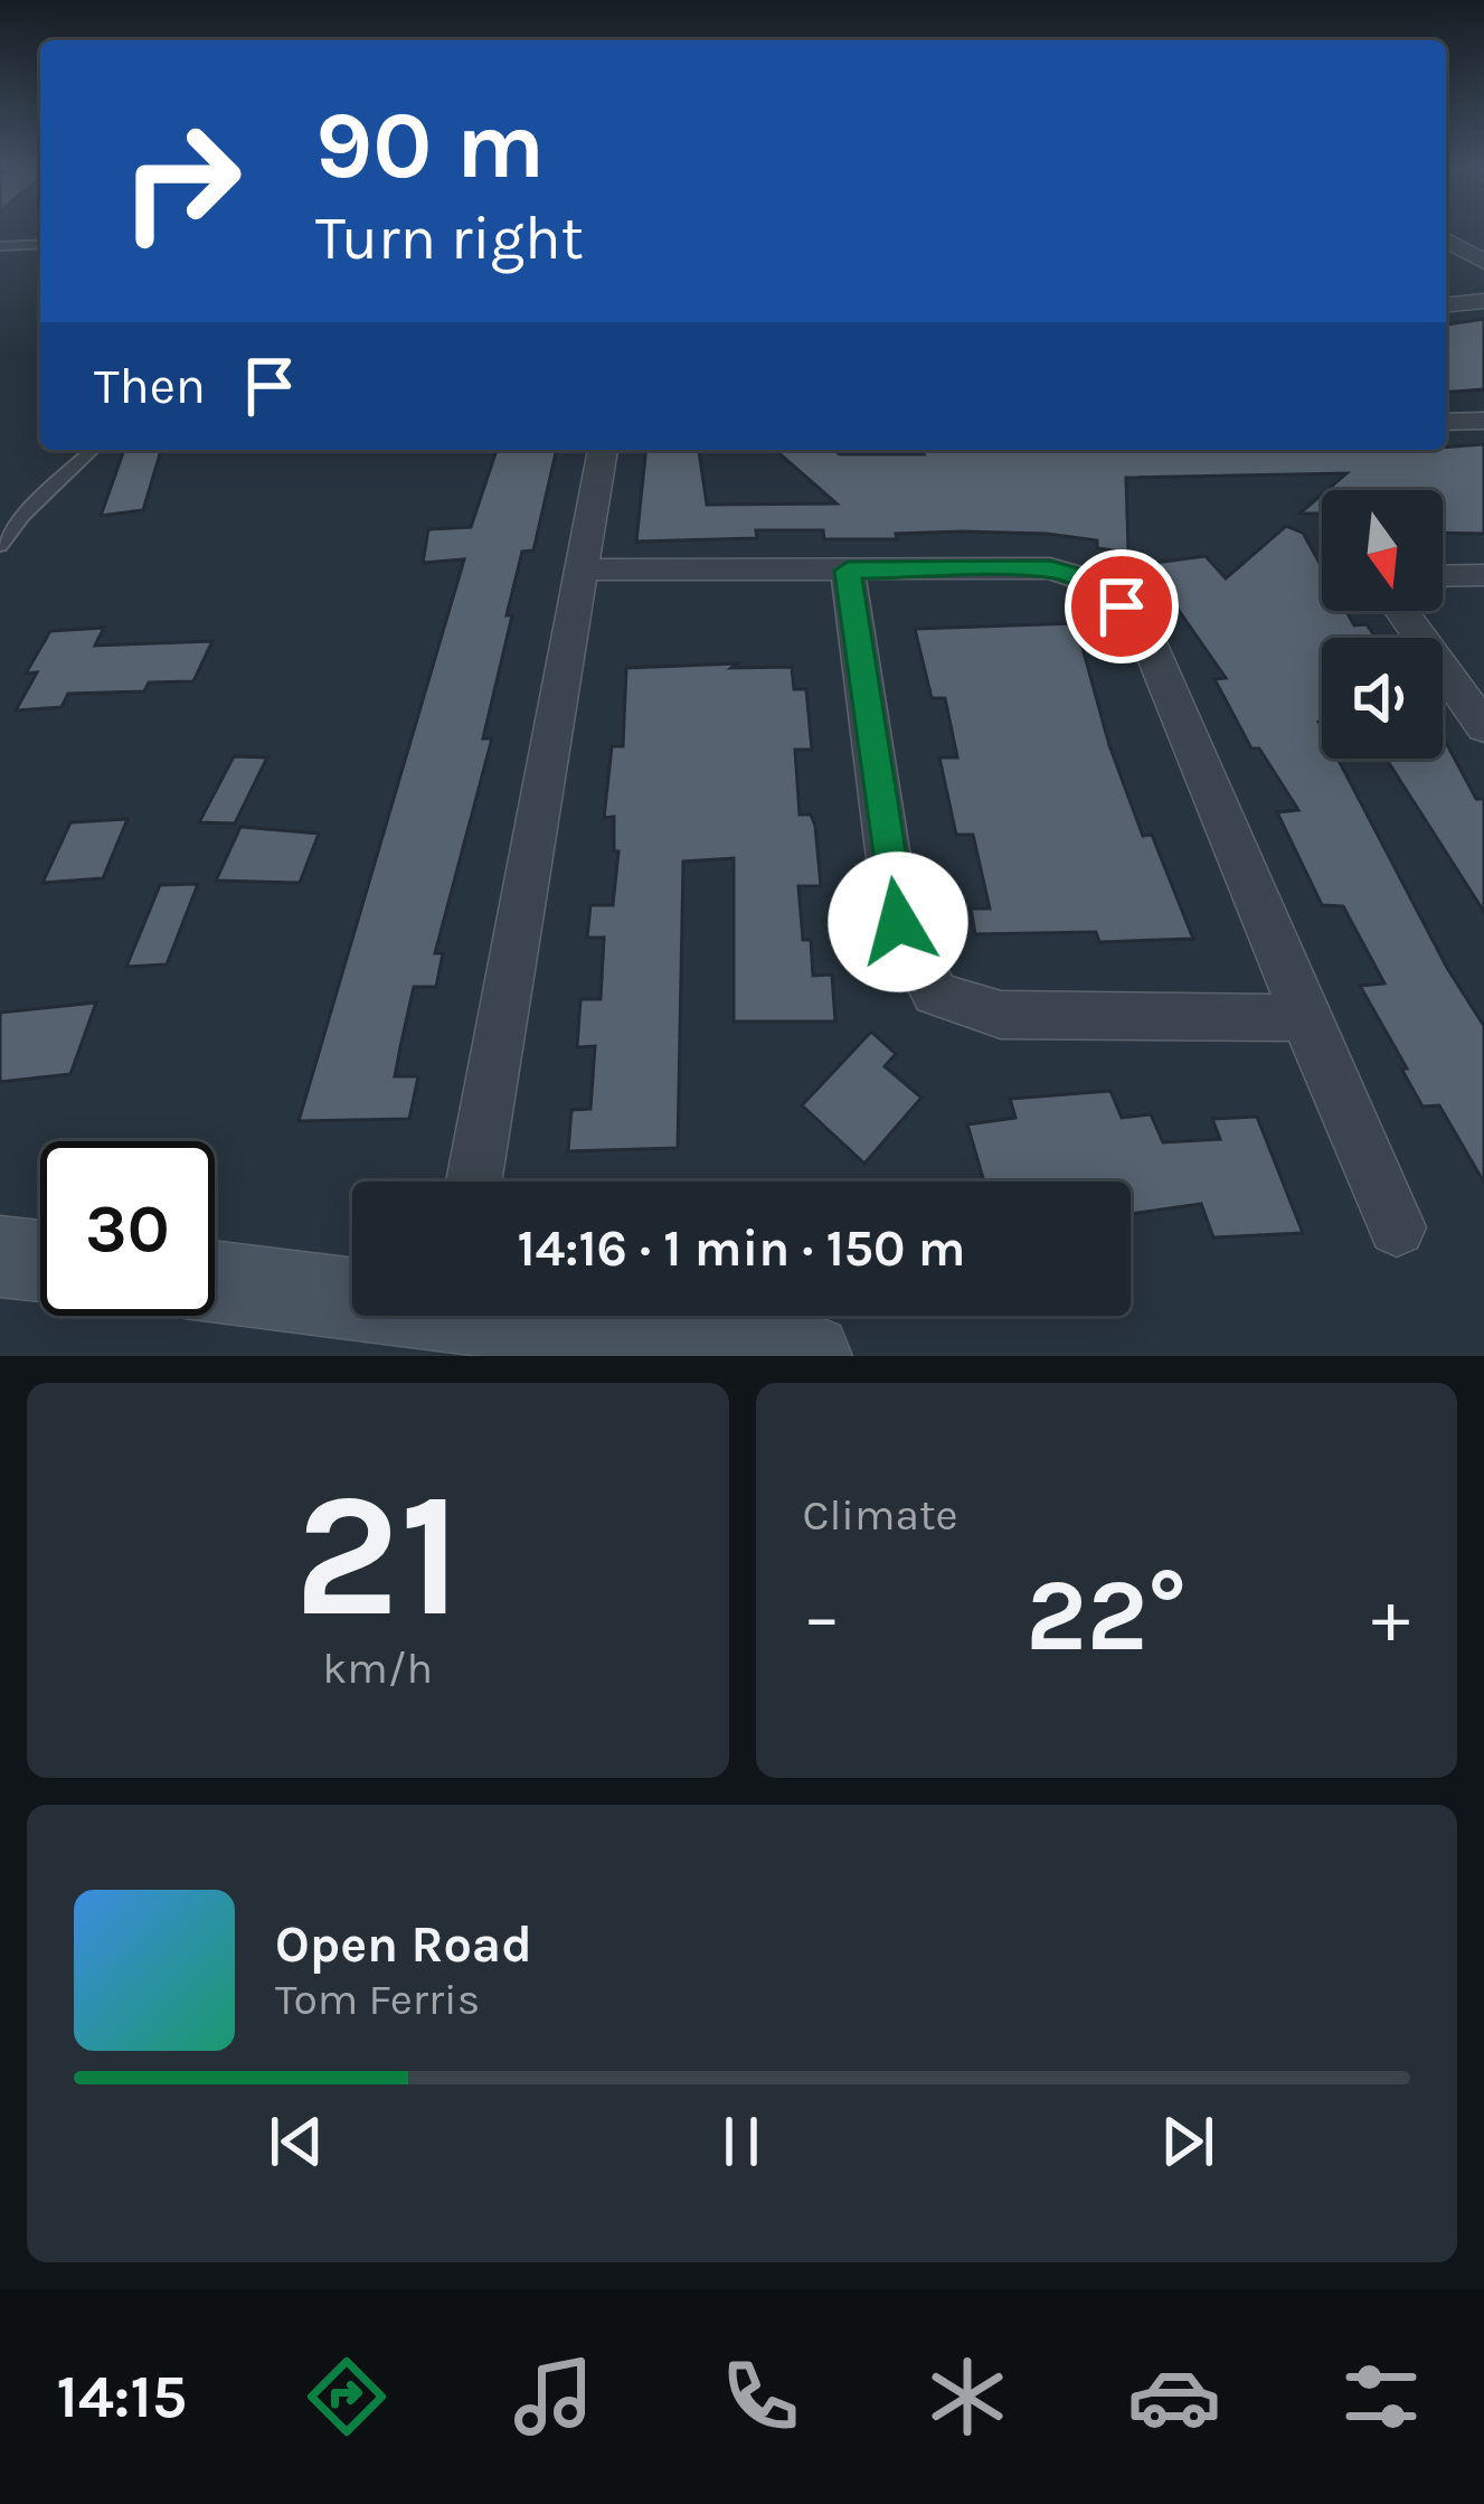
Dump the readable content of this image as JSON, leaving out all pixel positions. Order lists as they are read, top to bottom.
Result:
{
  "north": "bottom",
  "page": {
    "turn": ["90 m", "Turn right"],
    "then": "Then",
    "limit": "30",
    "trip": "14:16 · 1 min · 150 m",
    "tile": [
      ["21", "km/h"],
      "Climate"
    ],
    "heat": ["−", "22°", "+"],
    "song": ["Open Road", "Tom Ferris"],
    "tabs": "14:15"
  }
}
